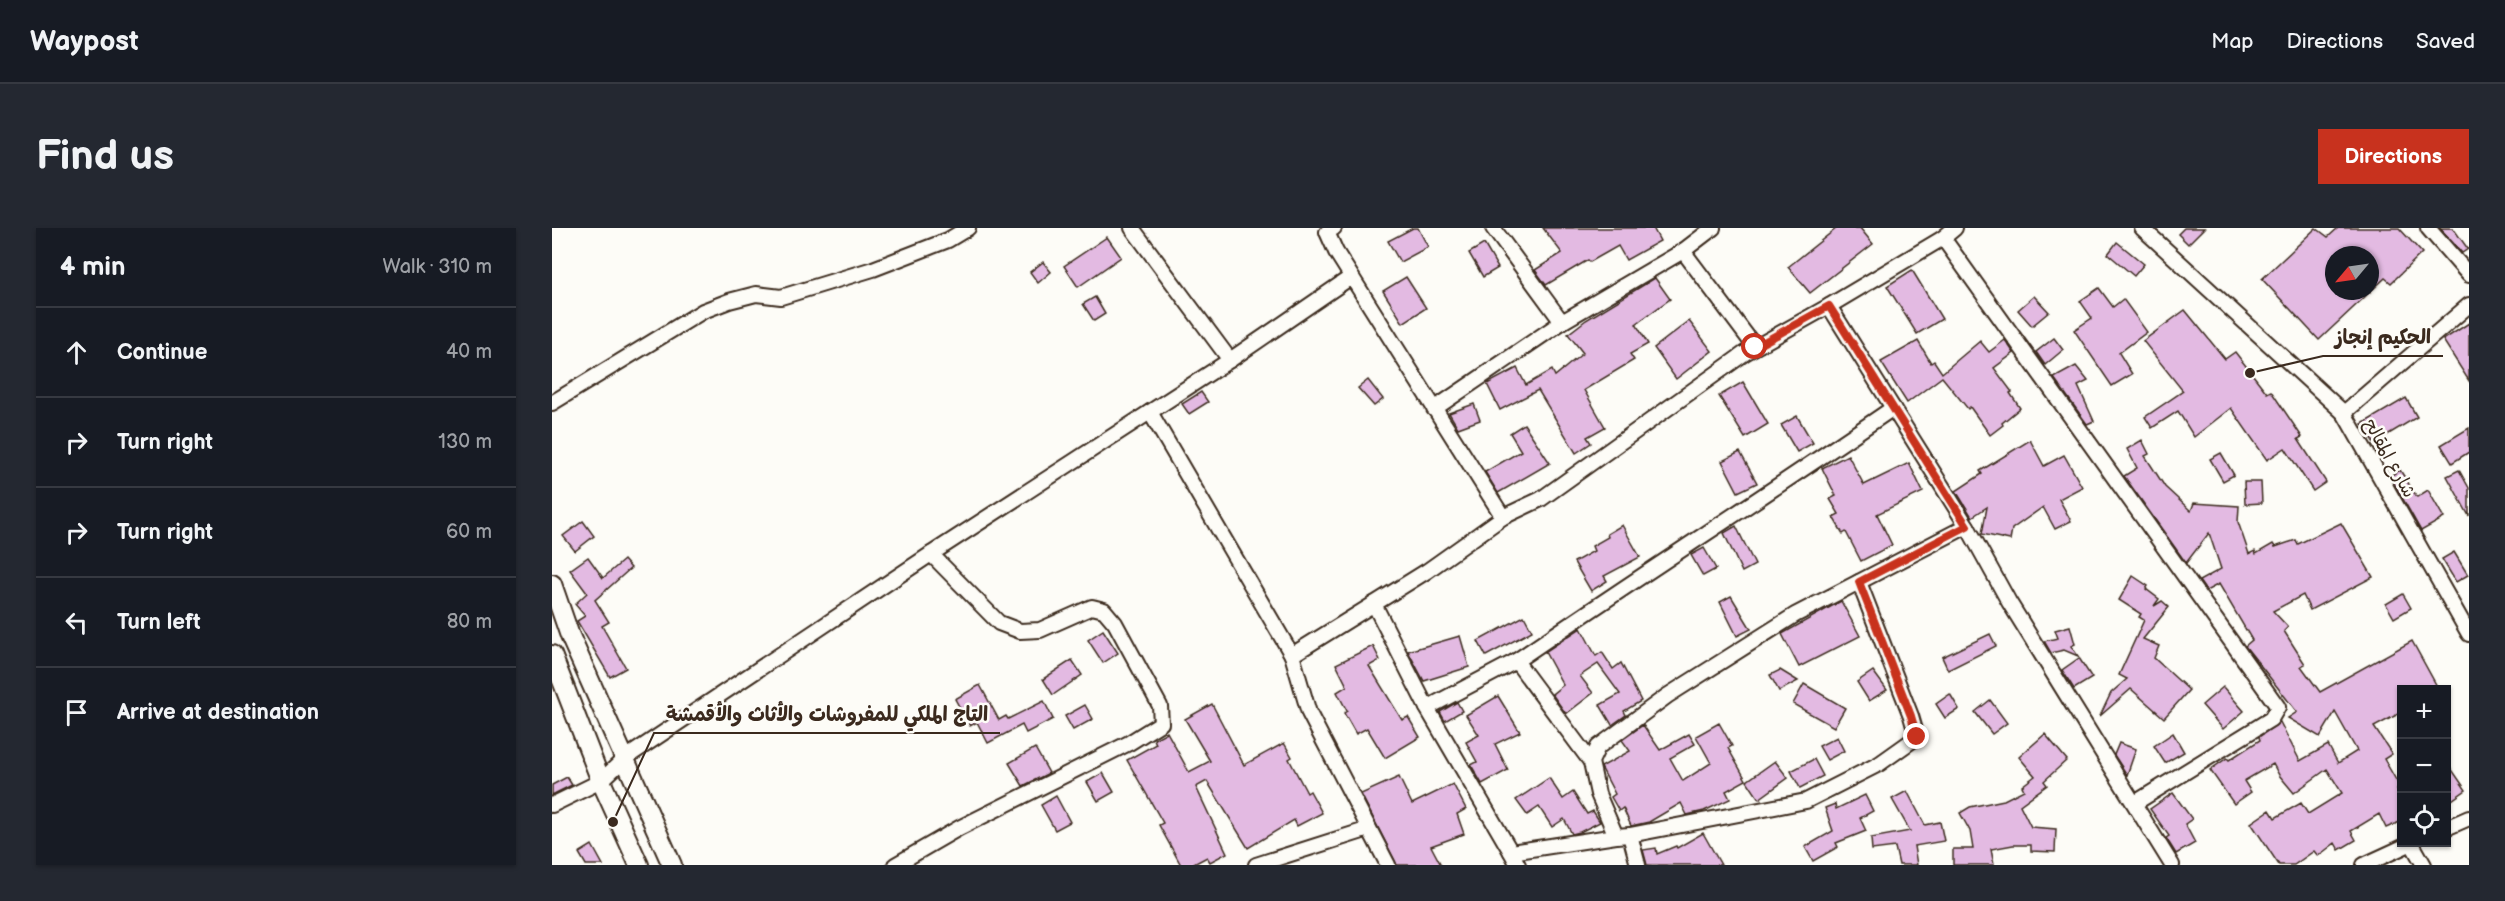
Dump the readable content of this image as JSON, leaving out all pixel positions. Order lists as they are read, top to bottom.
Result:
{
  "streets": {
    "street": ["شارع المقالح"]
  },
  "places": ["الحكيم إنجاز", "التاج الملكي للمفروشات والأثاث والأقمشة"],
  "north": "bottom left",
  "page": {
    "header": "Waypost",
    "nav": ["Map", "Directions", "Saved"],
    "buttons": "Directions",
    "title": "Find us",
    "heading": ["4 min", "Walk · 310 m"],
    "list": [
      ["Continue", "40 m"],
      ["Turn right", "130 m"],
      ["Turn right", "60 m"],
      ["Turn left", "80 m"],
      "Arrive at destination"
    ],
    "map_buttons": ["+", "−"]
  }
}
